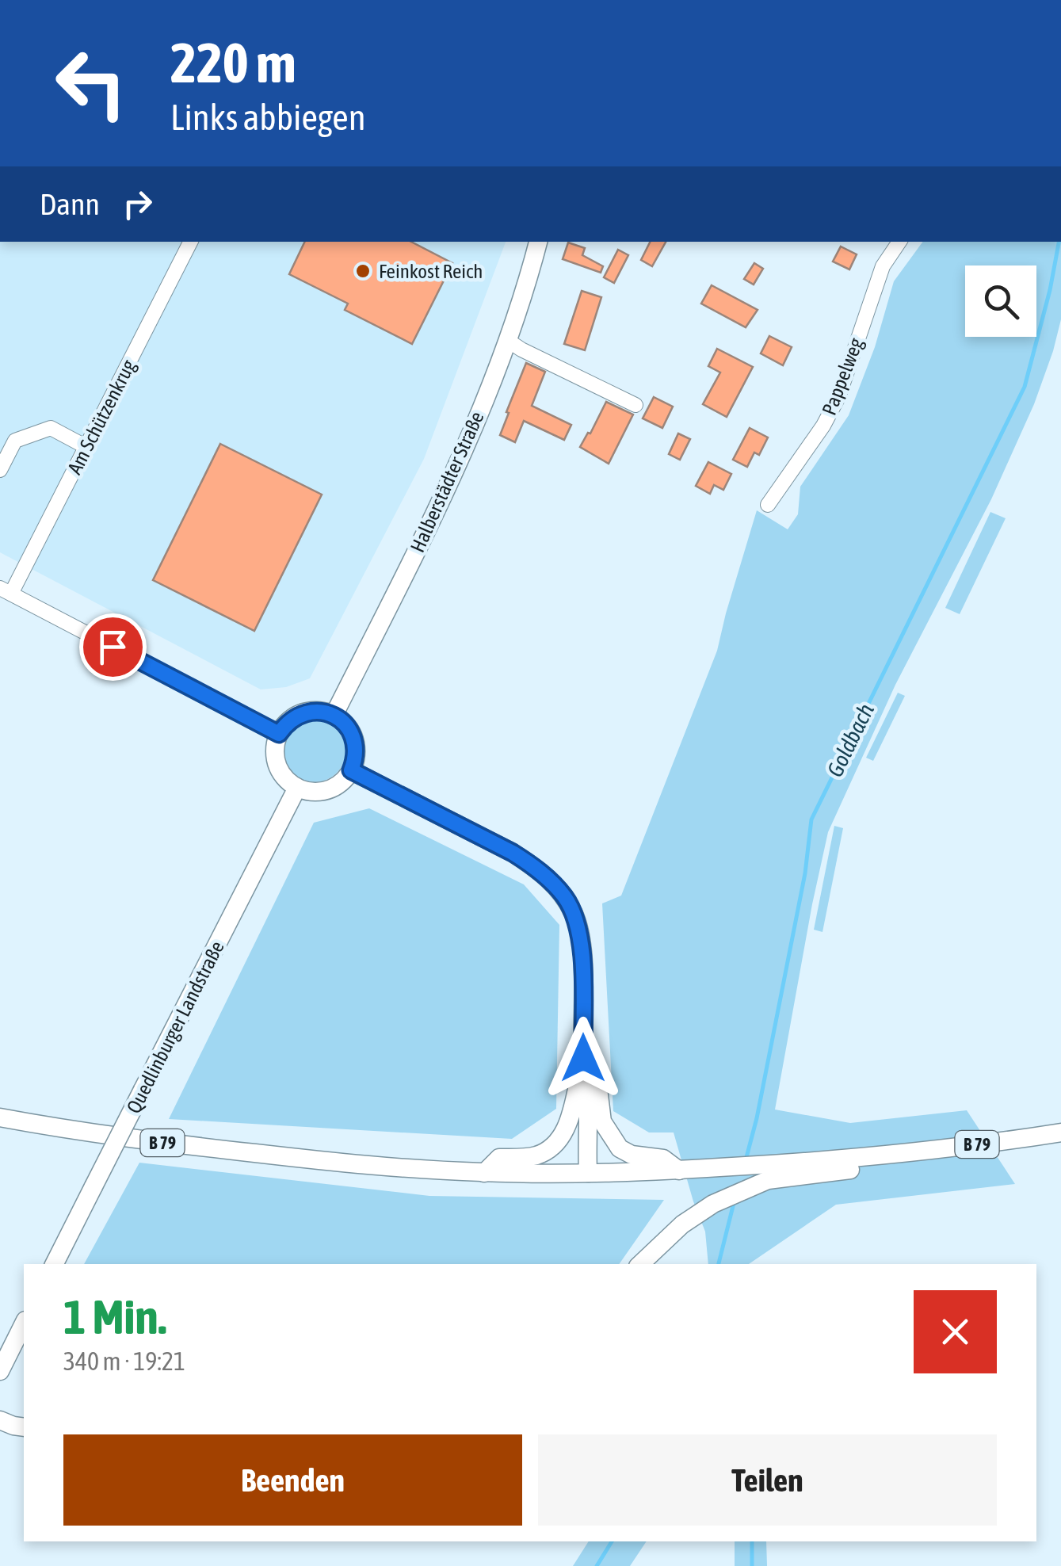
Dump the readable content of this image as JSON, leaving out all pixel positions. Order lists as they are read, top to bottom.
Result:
{
  "streets": {
    "main road": ["Halberstädter Straße", "Quedlinburger Landstraße", "B 79"],
    "street": ["Pappelweg", "Am Schützenkrug"]
  },
  "crossings": [
    ["Am Schützenkrug", "Halberstädter Straße"],
    ["Am Schützenkrug", "Quedlinburger Landstraße"],
    ["Halberstädter Straße", "Quedlinburger Landstraße"]
  ],
  "water": ["Goldbach"],
  "places": ["Feinkost Reich"],
  "page": {
    "turn": ["220 m", "Links abbiegen"],
    "then": "Dann",
    "heading": ["1 Min.", "340 m · 19:21"],
    "buttons": ["Beenden", "Teilen"]
  }
}
